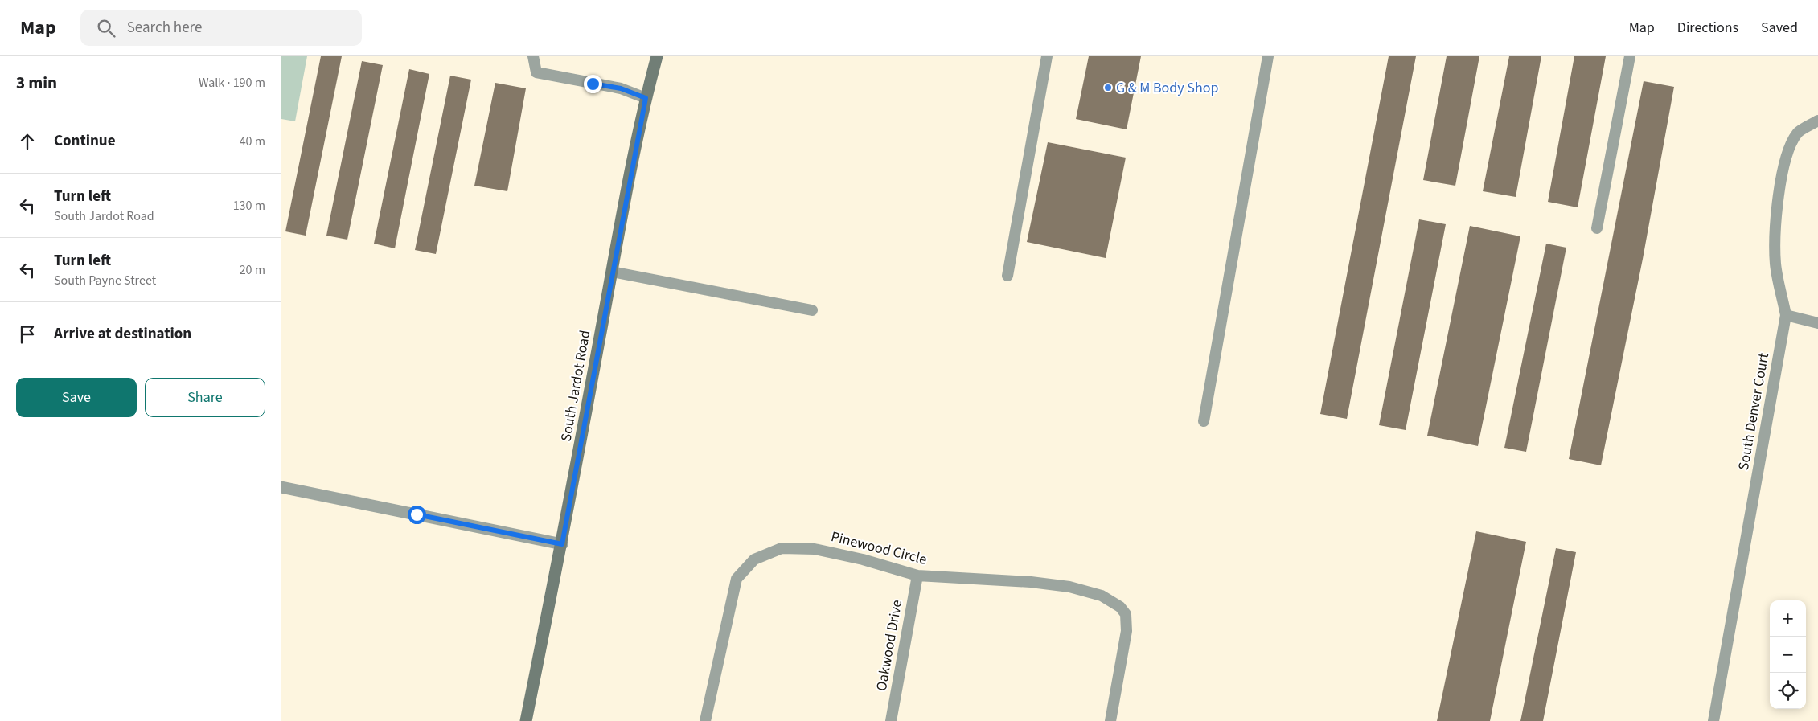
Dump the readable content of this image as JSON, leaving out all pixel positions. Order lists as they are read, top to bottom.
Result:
{
  "streets": {
    "street": ["South Jardot Road"],
    "lane": ["South Denver Court", "Pinewood Circle", "Oakwood Drive"]
  },
  "crossings": [
    ["Pinewood Circle", "Oakwood Drive"]
  ],
  "places": ["G & M Body Shop"],
  "page": {
    "header": "Map",
    "search": "Search here",
    "nav": ["Map", "Directions", "Saved"],
    "heading": ["3 min", "Walk · 190 m"],
    "list": [
      ["Continue", "40 m"],
      ["Turn left", "South Jardot Road", "130 m"],
      ["Turn left", "South Payne Street", "20 m"],
      "Arrive at destination"
    ],
    "buttons": ["Save", "Share"],
    "map_buttons": ["+", "−"]
  }
}
